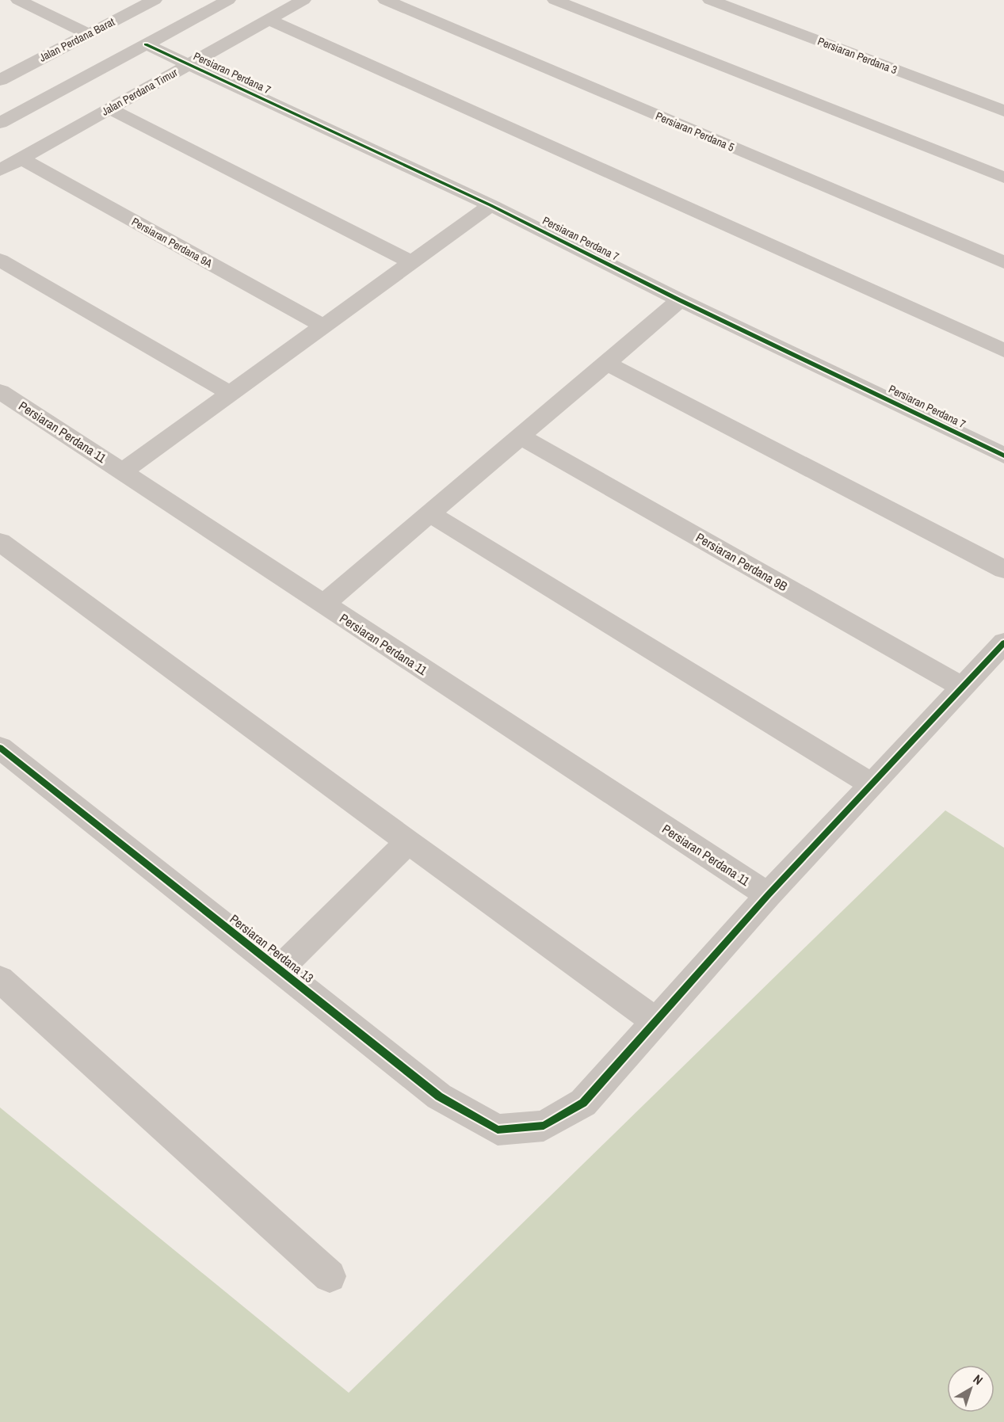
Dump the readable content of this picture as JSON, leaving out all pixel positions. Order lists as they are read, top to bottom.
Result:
{
  "streets": {
    "street": [
      "Jalan Perdana Barat",
      "Persiaran Perdana 3",
      "Persiaran Perdana 7",
      "Jalan Perdana Timur",
      "Persiaran Perdana 5",
      "Persiaran Perdana 9A",
      "Persiaran Perdana 11",
      "Persiaran Perdana 9B",
      "Persiaran Perdana 13"
    ]
  },
  "crossings": [
    ["Persiaran Perdana 7", "Jalan Perdana Timur"],
    ["Jalan Perdana Timur", "Persiaran Perdana 9A"]
  ],
  "north": "top right"
}
